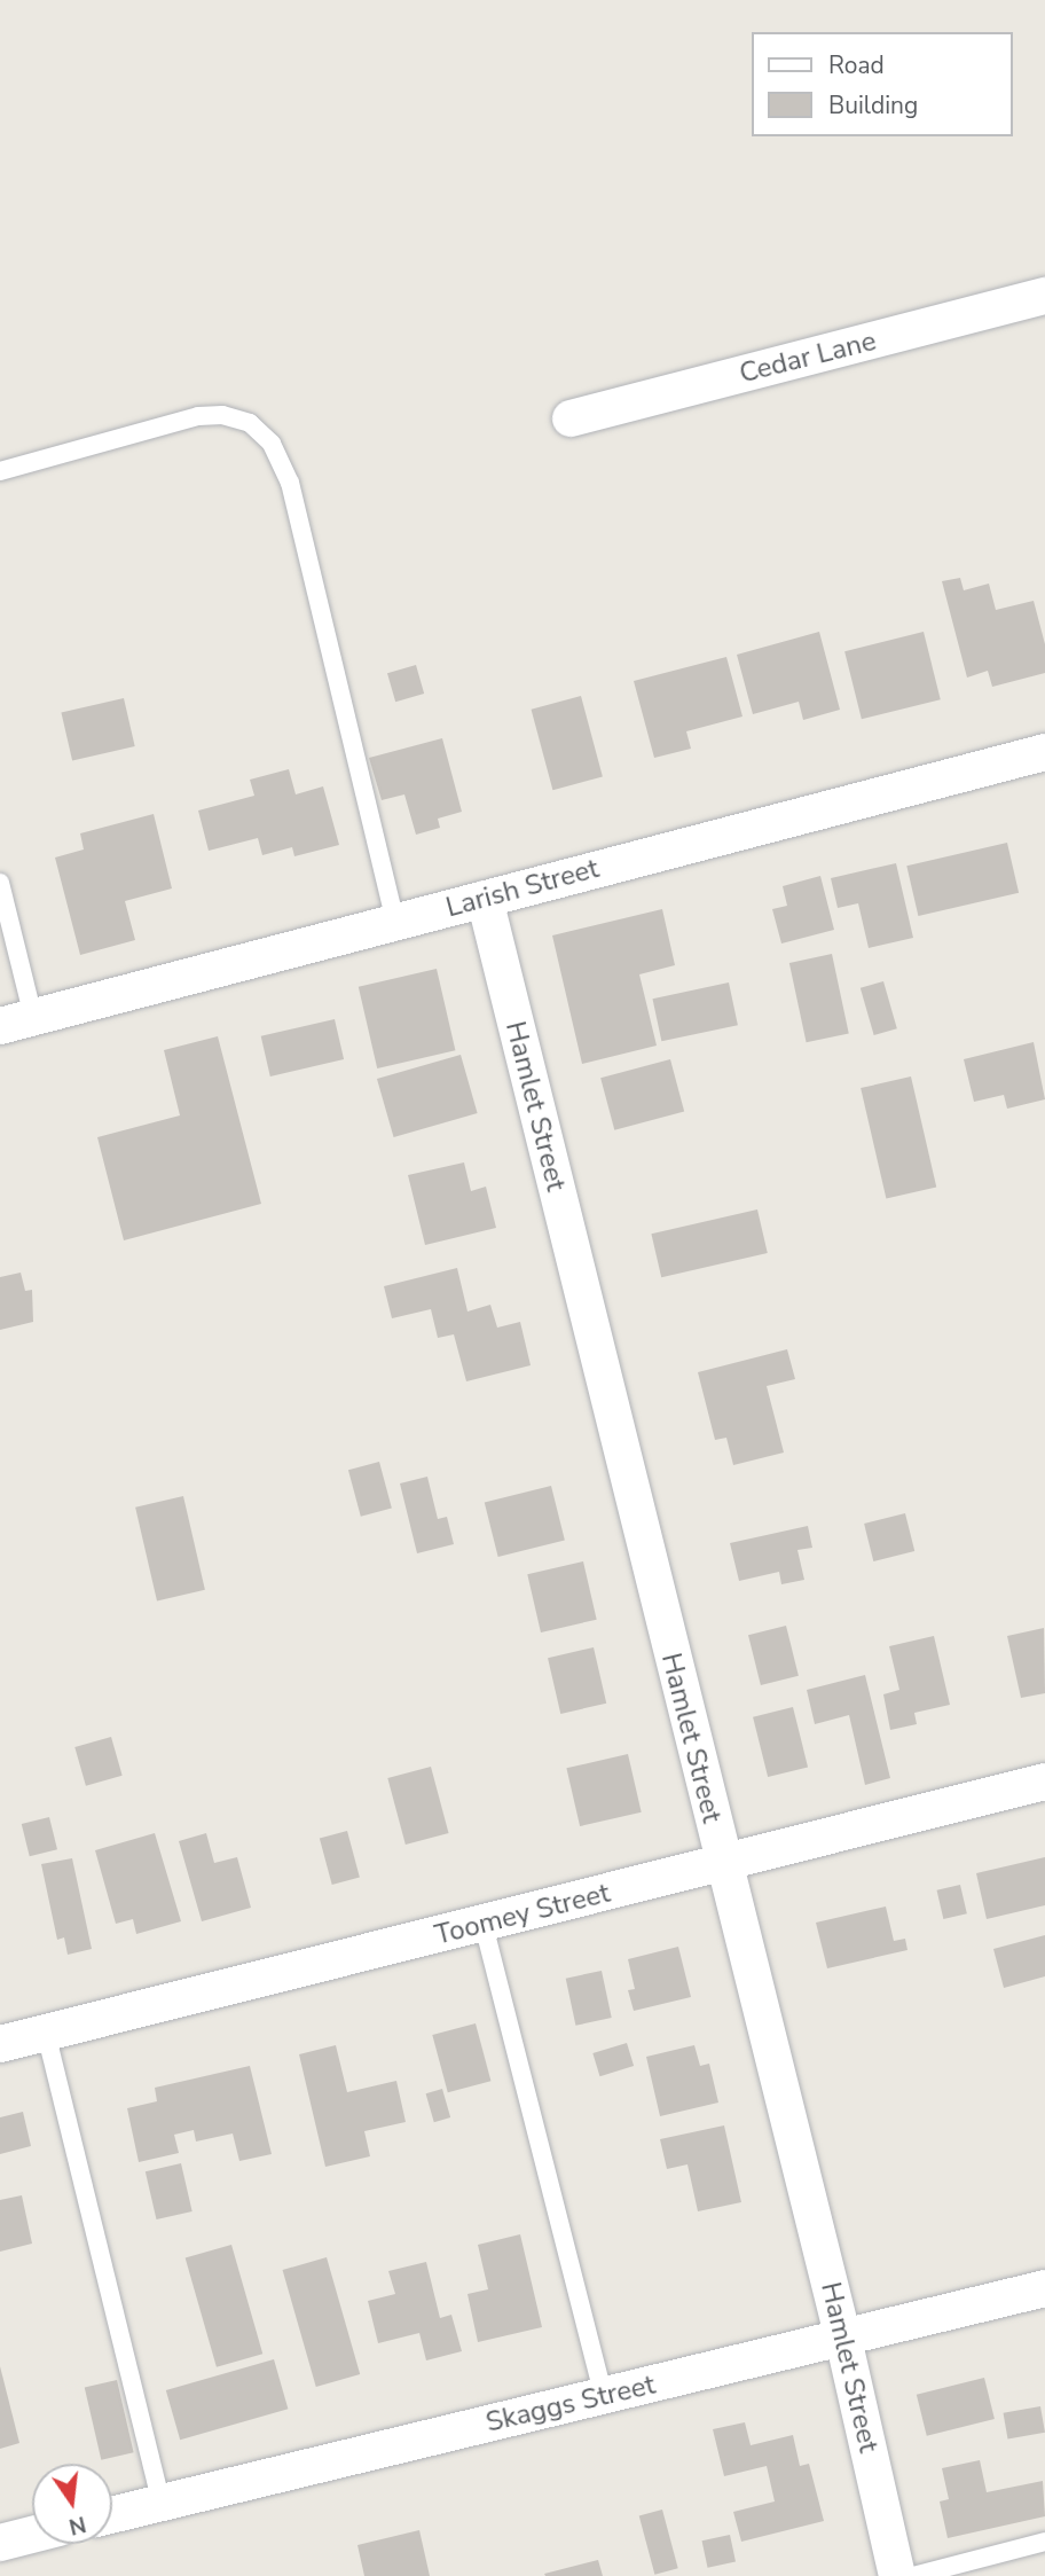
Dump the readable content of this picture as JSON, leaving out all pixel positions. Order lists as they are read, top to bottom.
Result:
{
  "streets": {
    "street": [
      "Cedar Lane",
      "Larish Street",
      "Hamlet Street",
      "Toomey Street",
      "Skaggs Street"
    ]
  },
  "crossings": [
    ["Larish Street", "Hamlet Street"],
    ["Hamlet Street", "Toomey Street"],
    ["Hamlet Street", "Skaggs Street"]
  ],
  "legend": ["Road", "Building"],
  "north": "bottom"
}
